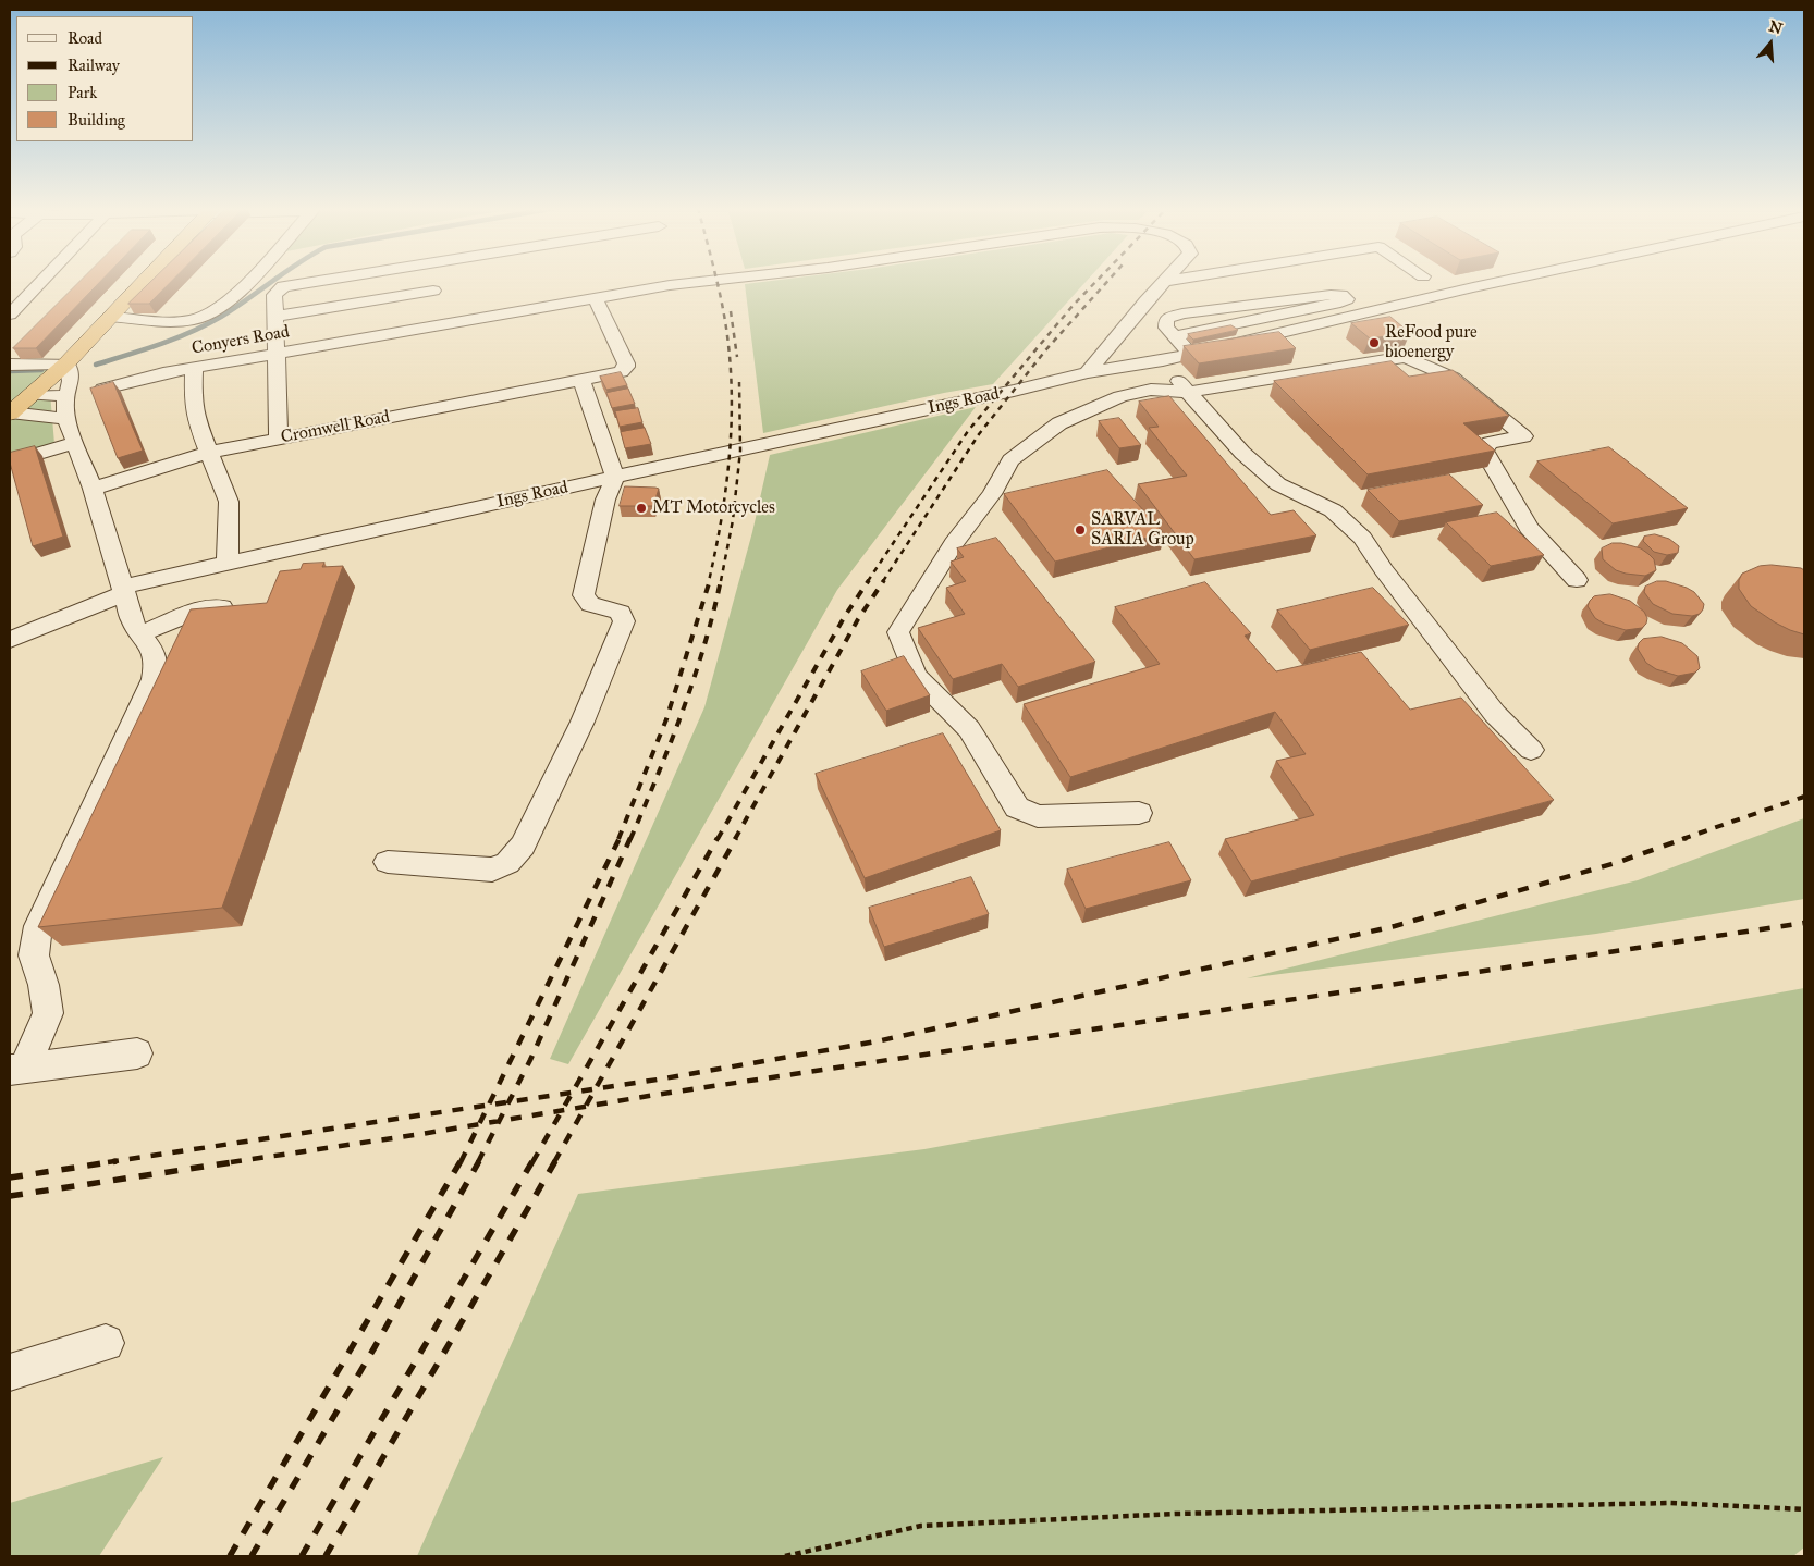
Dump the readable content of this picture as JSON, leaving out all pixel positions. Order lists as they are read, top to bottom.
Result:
{
  "streets": {
    "street": ["Conyers Road", "Ings Road", "Cromwell Road"]
  },
  "crossings": [
    ["Conyers Road", "Ings Road"],
    ["Conyers Road", "Cromwell Road"]
  ],
  "places": ["ReFood pure bioenergy", "MT Motorcycles", "SARVAL SARIA Group"],
  "legend": [
    "Road",
    "Railway",
    "Park",
    "Building"
  ],
  "north": "top"
}
